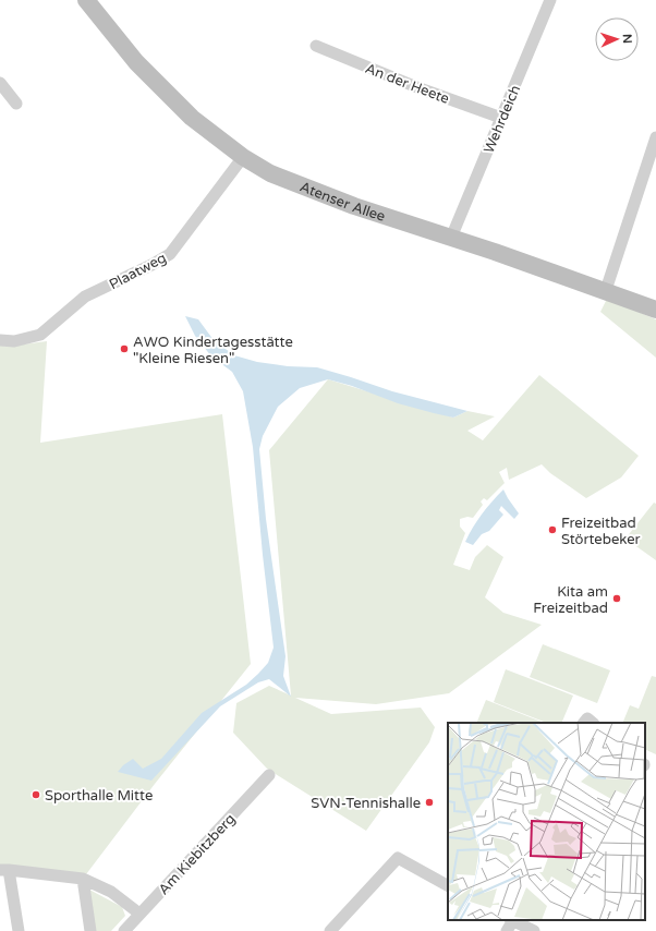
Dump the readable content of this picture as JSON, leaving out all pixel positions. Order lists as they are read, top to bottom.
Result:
{
  "streets": {
    "street": [
      "An der Heete",
      "Wehrdeich",
      "Atenser Allee",
      "Plaatweg",
      "Am Kiebitzberg"
    ]
  },
  "crossings": [
    ["An der Heete", "Wehrdeich"],
    ["Wehrdeich", "Atenser Allee"],
    ["Atenser Allee", "Plaatweg"]
  ],
  "places": [
    "AWO Kindertagesstätte \"Kleine Riesen\"",
    "Freizeitbad Störtebeker",
    "Kita am Freizeitbad",
    "Sporthalle Mitte",
    "SVN-Tennishalle"
  ],
  "north": "right"
}
